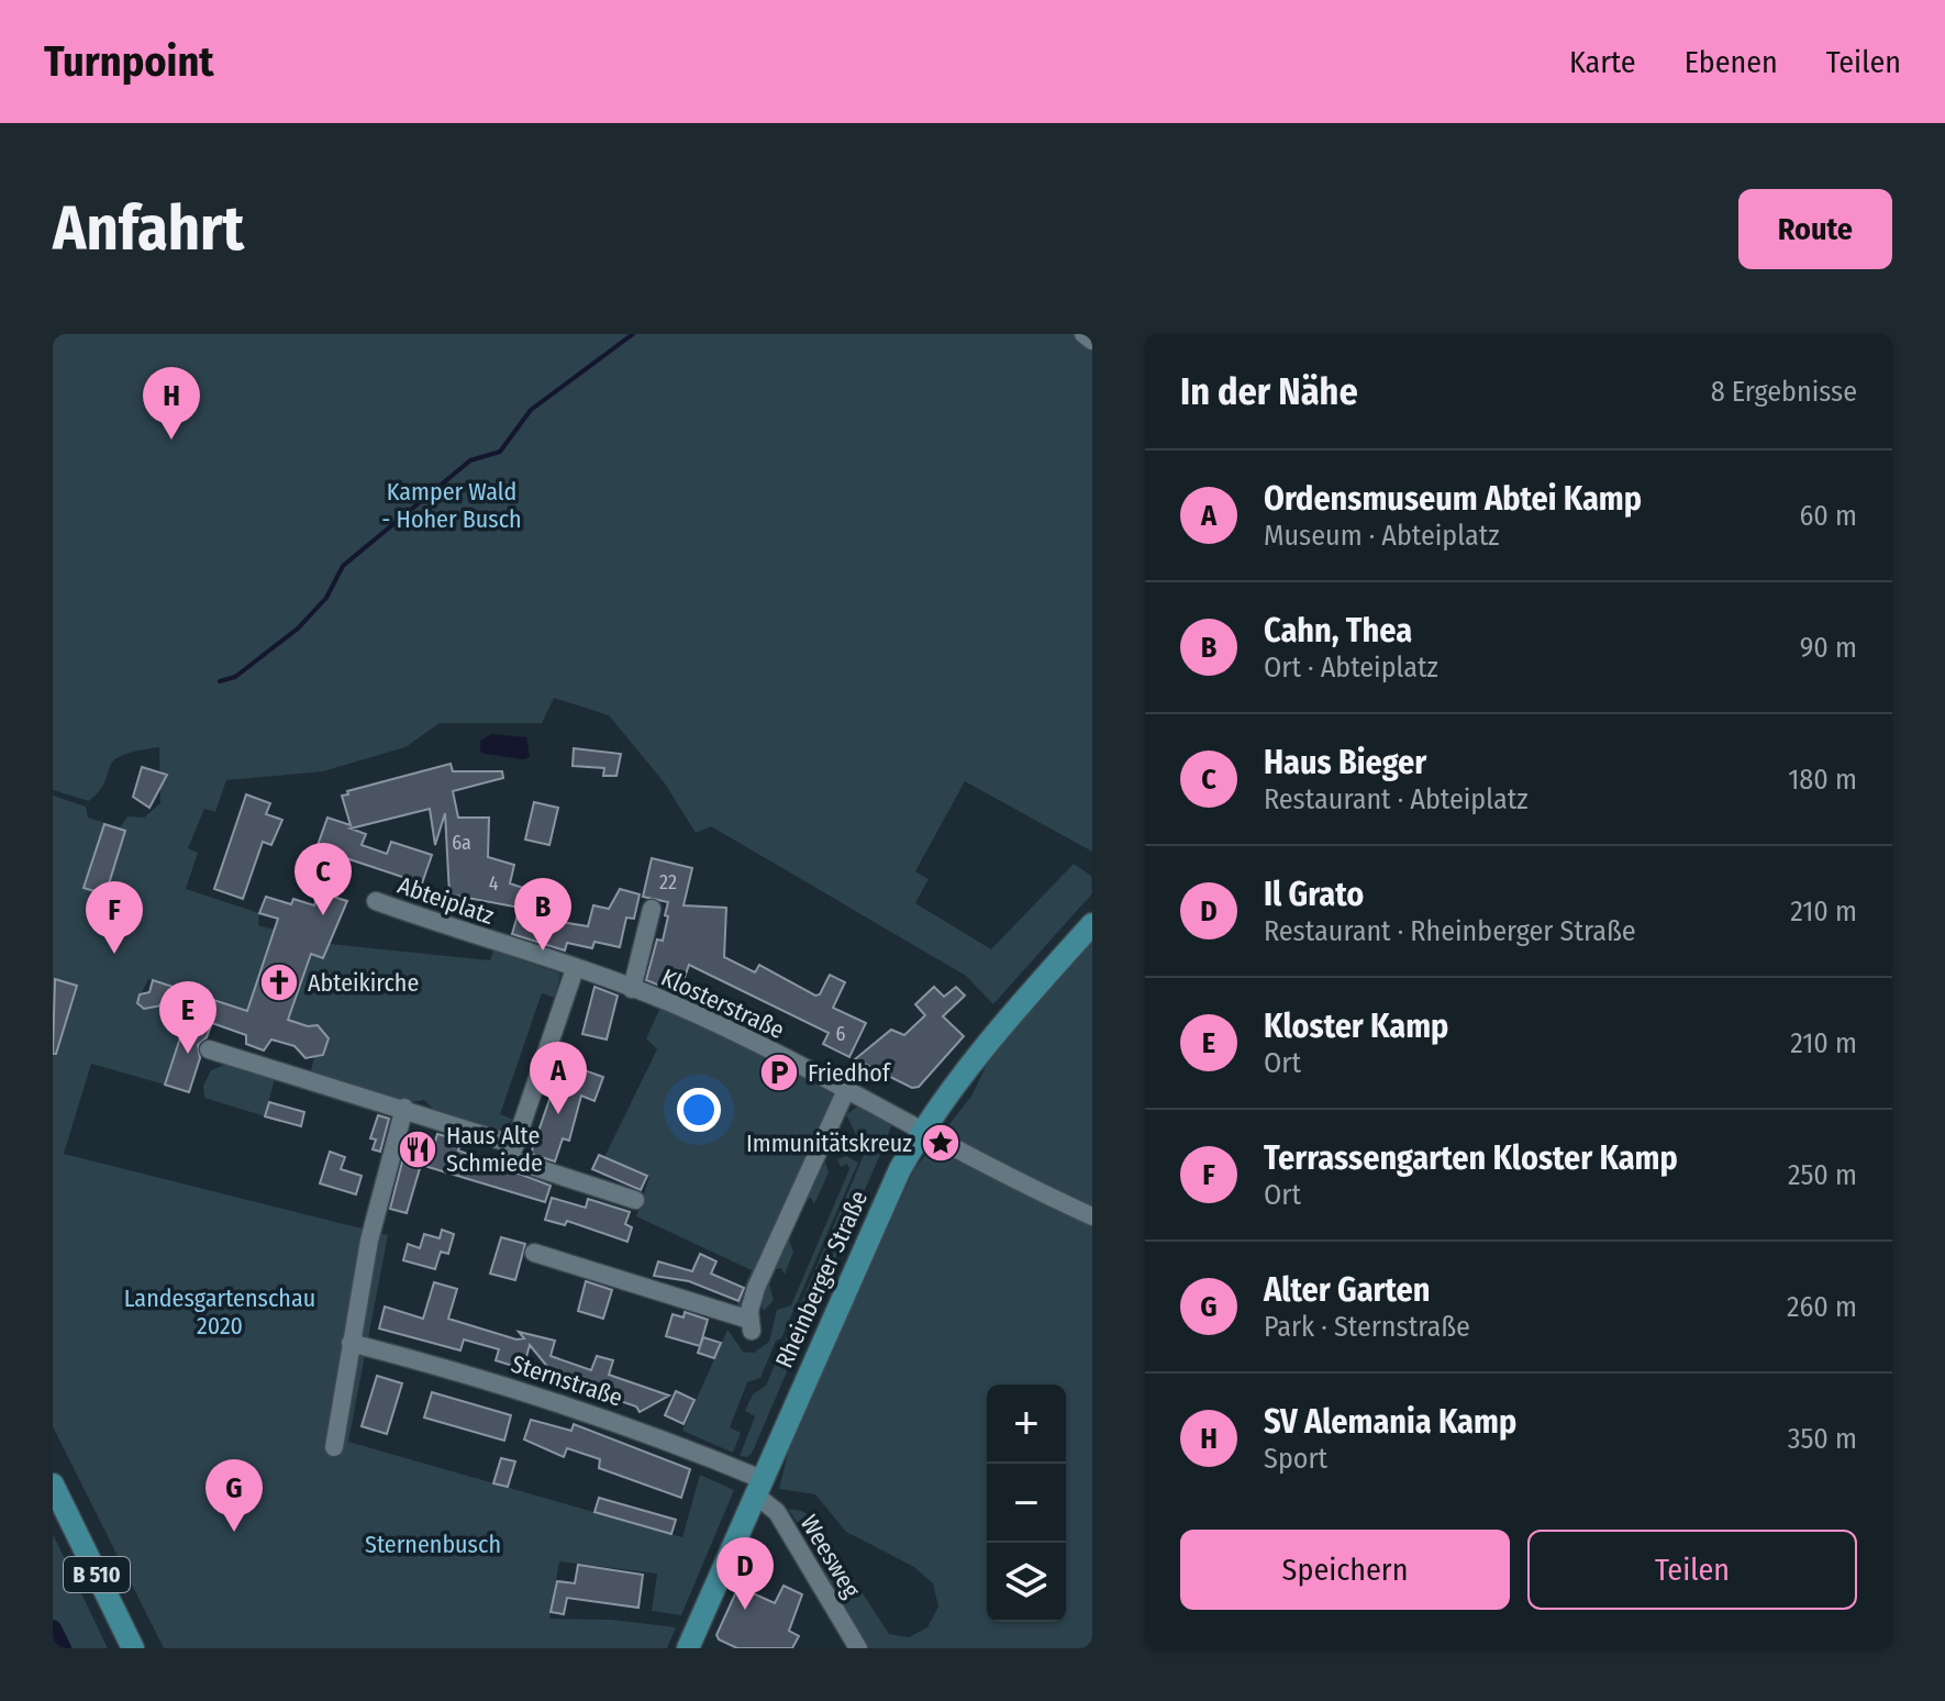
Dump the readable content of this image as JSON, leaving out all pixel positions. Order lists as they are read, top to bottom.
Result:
{
  "streets": {
    "main road": ["Rheinberger Straße", "B 510"],
    "street": [
      "Abteiplatz",
      "Klosterstraße",
      "Sternstraße",
      "Weesweg"
    ]
  },
  "crossings": [
    ["Abteiplatz", "Klosterstraße"],
    ["Klosterstraße", "Rheinberger Straße"],
    ["Rheinberger Straße", "Sternstraße"],
    ["Rheinberger Straße", "Weesweg"],
    ["Sternstraße", "Weesweg"]
  ],
  "parks": ["Kamper Wald - Hoher Busch", "Landesgartenschau 2020", "Sternenbusch"],
  "places": {
    "church": ["Abteikirche"],
    "parking": ["Friedhof"],
    "place": ["Immunitätskreuz"],
    "restaurant": ["Haus Alte Schmiede"]
  },
  "house_numbers": [
    "6a",
    "22",
    "4",
    "6"
  ],
  "page": {
    "header": "Turnpoint",
    "nav": ["Karte", "Ebenen", "Teilen"],
    "buttons": [
      "Route",
      ["Speichern", "Teilen"]
    ],
    "title": "Anfahrt",
    "heading": ["In der Nähe", "8 Ergebnisse"],
    "pins": [
      "H",
      "C",
      "B",
      "F",
      "E",
      "A",
      "G",
      "D"
    ],
    "list": [
      {
        "mark": "A",
        "name": "Ordensmuseum Abtei Kamp",
        "note": "Museum · Abteiplatz",
        "value": "60 m"
      },
      {
        "mark": "B",
        "name": "Cahn, Thea",
        "note": "Ort · Abteiplatz",
        "value": "90 m"
      },
      {
        "mark": "C",
        "name": "Haus Bieger",
        "note": "Restaurant · Abteiplatz",
        "value": "180 m"
      },
      {
        "mark": "D",
        "name": "Il Grato",
        "note": "Restaurant · Rheinberger Straße",
        "value": "210 m"
      },
      {
        "mark": "E",
        "name": "Kloster Kamp",
        "note": "Ort",
        "value": "210 m"
      },
      {
        "mark": "F",
        "name": "Terrassengarten Kloster Kamp",
        "note": "Ort",
        "value": "250 m"
      },
      {
        "mark": "G",
        "name": "Alter Garten",
        "note": "Park · Sternstraße",
        "value": "260 m"
      },
      {
        "mark": "H",
        "name": "SV Alemania Kamp",
        "note": "Sport",
        "value": "350 m"
      }
    ],
    "map_buttons": ["+", "−"]
  }
}
